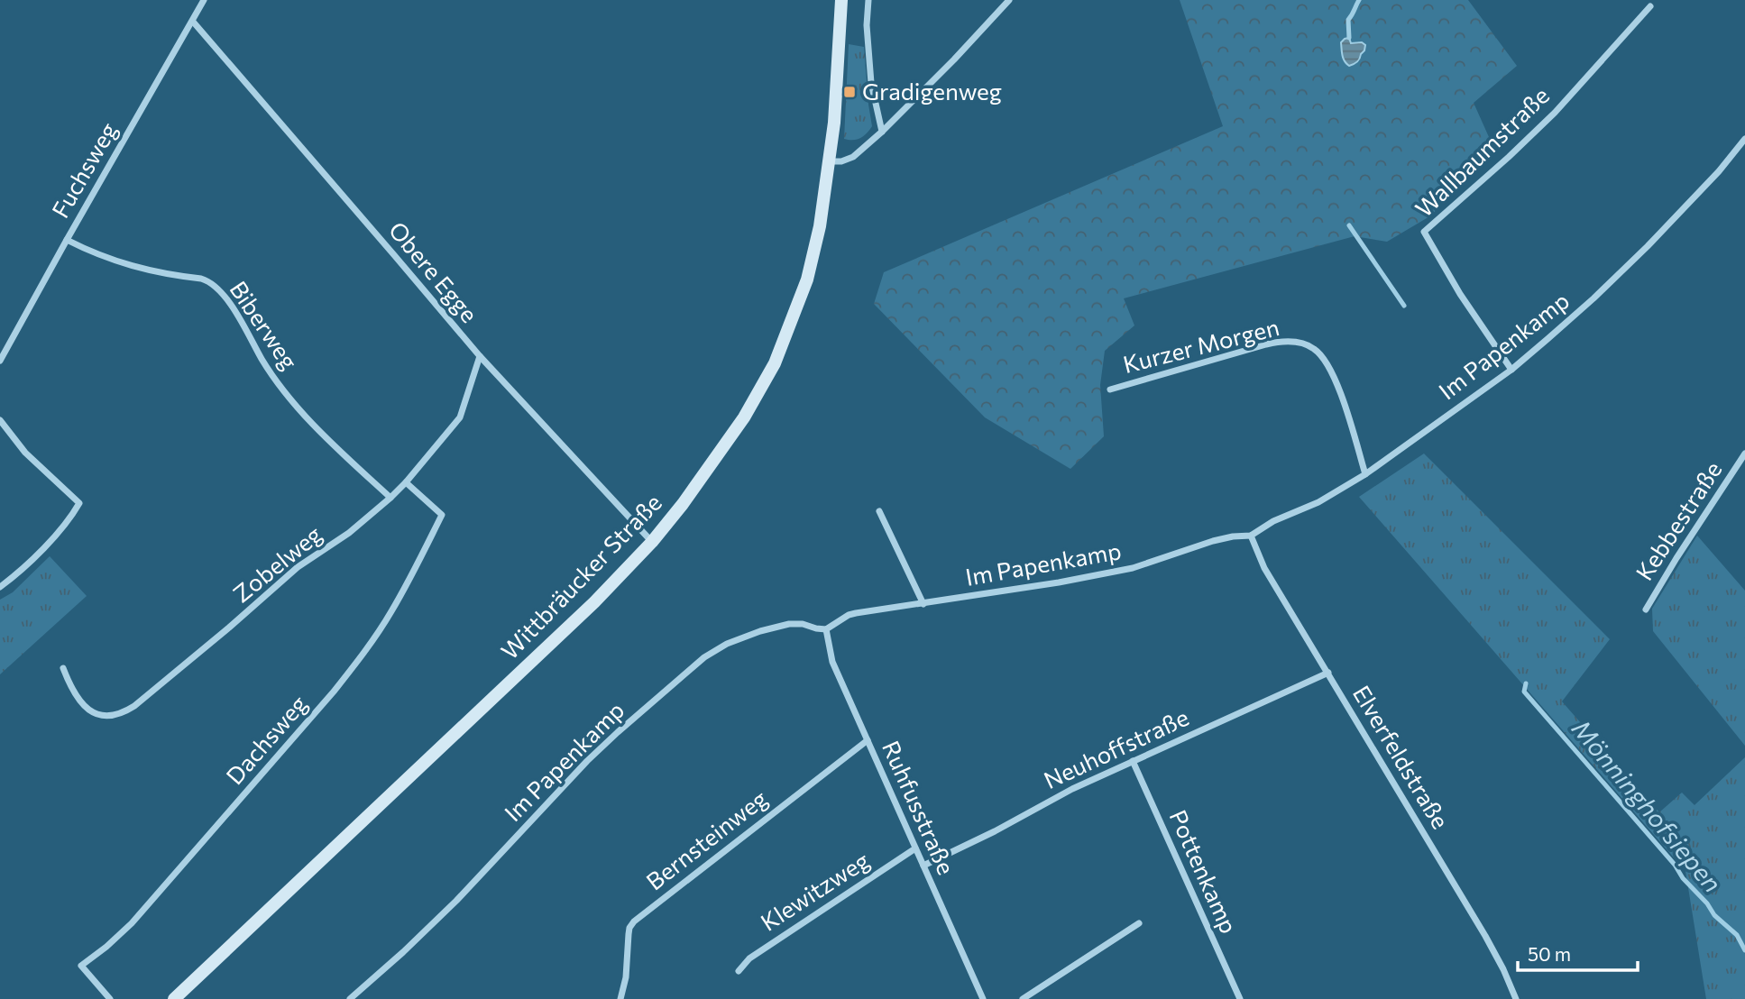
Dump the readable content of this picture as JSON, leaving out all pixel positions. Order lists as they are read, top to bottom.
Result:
{
  "streets": {
    "main road": ["Wittbräucker Straße"],
    "street": [
      "Wallbaumstraße",
      "Fuchsweg",
      "Obere Egge",
      "Biberweg",
      "Kurzer Morgen",
      "Im Papenkamp",
      "Kebbestraße",
      "Zobelweg",
      "Dachsweg",
      "Neuhoffstraße",
      "Elverfeldstraße",
      "Ruhfusstraße",
      "Bernsteinweg",
      "Pottenkamp",
      "Klewitzweg"
    ]
  },
  "crossings": [
    ["Wallbaumstraße", "Im Papenkamp"],
    ["Fuchsweg", "Obere Egge"],
    ["Fuchsweg", "Biberweg"],
    ["Obere Egge", "Zobelweg"],
    ["Obere Egge", "Wittbräucker Straße"],
    ["Biberweg", "Zobelweg"],
    ["Kurzer Morgen", "Im Papenkamp"],
    ["Im Papenkamp", "Elverfeldstraße"],
    ["Im Papenkamp", "Ruhfusstraße"],
    ["Zobelweg", "Dachsweg"],
    ["Neuhoffstraße", "Elverfeldstraße"],
    ["Neuhoffstraße", "Ruhfusstraße"],
    ["Neuhoffstraße", "Pottenkamp"],
    ["Ruhfusstraße", "Bernsteinweg"],
    ["Ruhfusstraße", "Klewitzweg"]
  ],
  "water": ["Mönninghofsiepen"],
  "places": {
    "transit": ["Gradigenweg"]
  },
  "scale_bar": "50 m"
}
